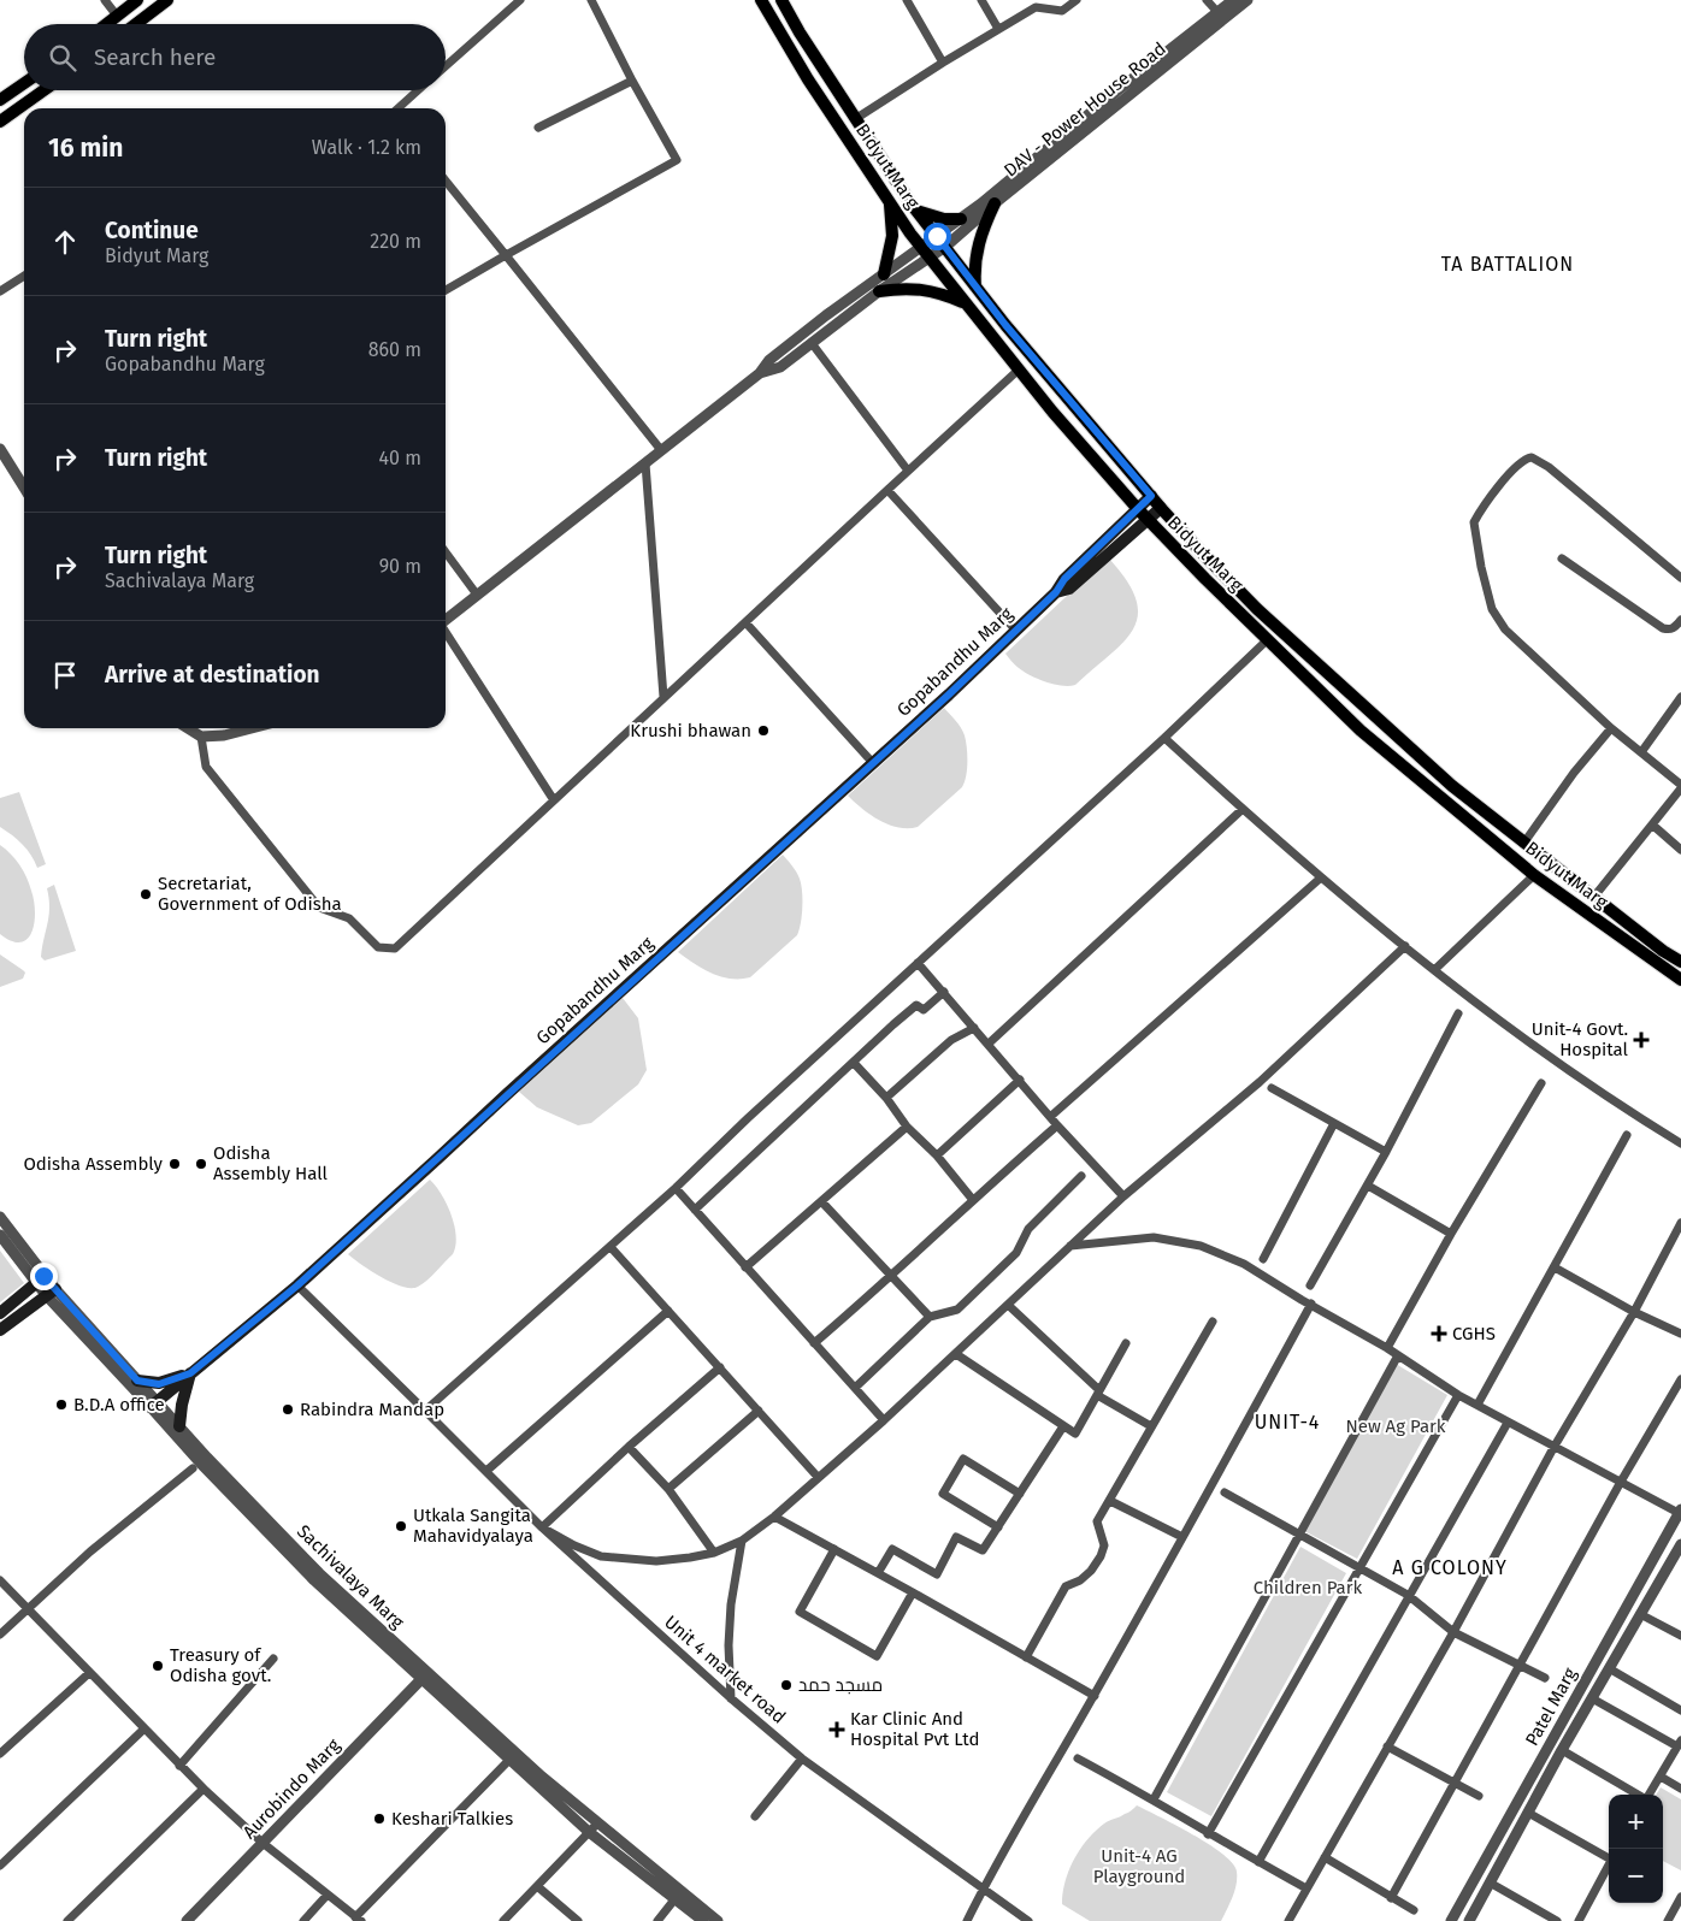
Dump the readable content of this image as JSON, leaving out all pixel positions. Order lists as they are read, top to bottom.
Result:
{
  "streets": {
    "main road": ["Bidyut Marg", "Gopabandhu Marg"],
    "street": [
      "DAV - Power House Road",
      "Sachivalaya Marg",
      "Unit 4 market road",
      "Patel Marg",
      "Aurobindo Marg"
    ]
  },
  "crossings": [
    ["DAV - Power House Road", "Bidyut Marg"],
    ["Bidyut Marg", "Gopabandhu Marg"],
    ["Gopabandhu Marg", "Sachivalaya Marg"],
    ["Gopabandhu Marg", "Unit 4 market road"],
    ["Sachivalaya Marg", "Aurobindo Marg"]
  ],
  "districts": ["TA BATTALION", "UNIT-4", "A G COLONY"],
  "parks": ["New Ag Park", "Children Park", "Unit-4 AG Playground"],
  "places": {
    "other": [
      "Krushi bhawan",
      "Secretariat, Government of Odisha",
      "Odisha Assembly",
      "Odisha Assembly Hall",
      "B.D.A office",
      "Rabindra Mandap",
      "Utkala Sangita Mahavidyalaya",
      "Treasury of Odisha govt.",
      "مسجد حمد",
      "Keshari Talkies"
    ],
    "health": ["Unit-4 Govt. Hospital", "CGHS", "Kar Clinic And Hospital Pvt Ltd"]
  },
  "page": {
    "search": "Search here",
    "heading": ["16 min", "Walk · 1.2 km"],
    "list": [
      ["Continue", "Bidyut Marg", "220 m"],
      ["Turn right", "Gopabandhu Marg", "860 m"],
      ["Turn right", "40 m"],
      ["Turn right", "Sachivalaya Marg", "90 m"],
      "Arrive at destination"
    ],
    "map_buttons": ["+", "−"]
  }
}
